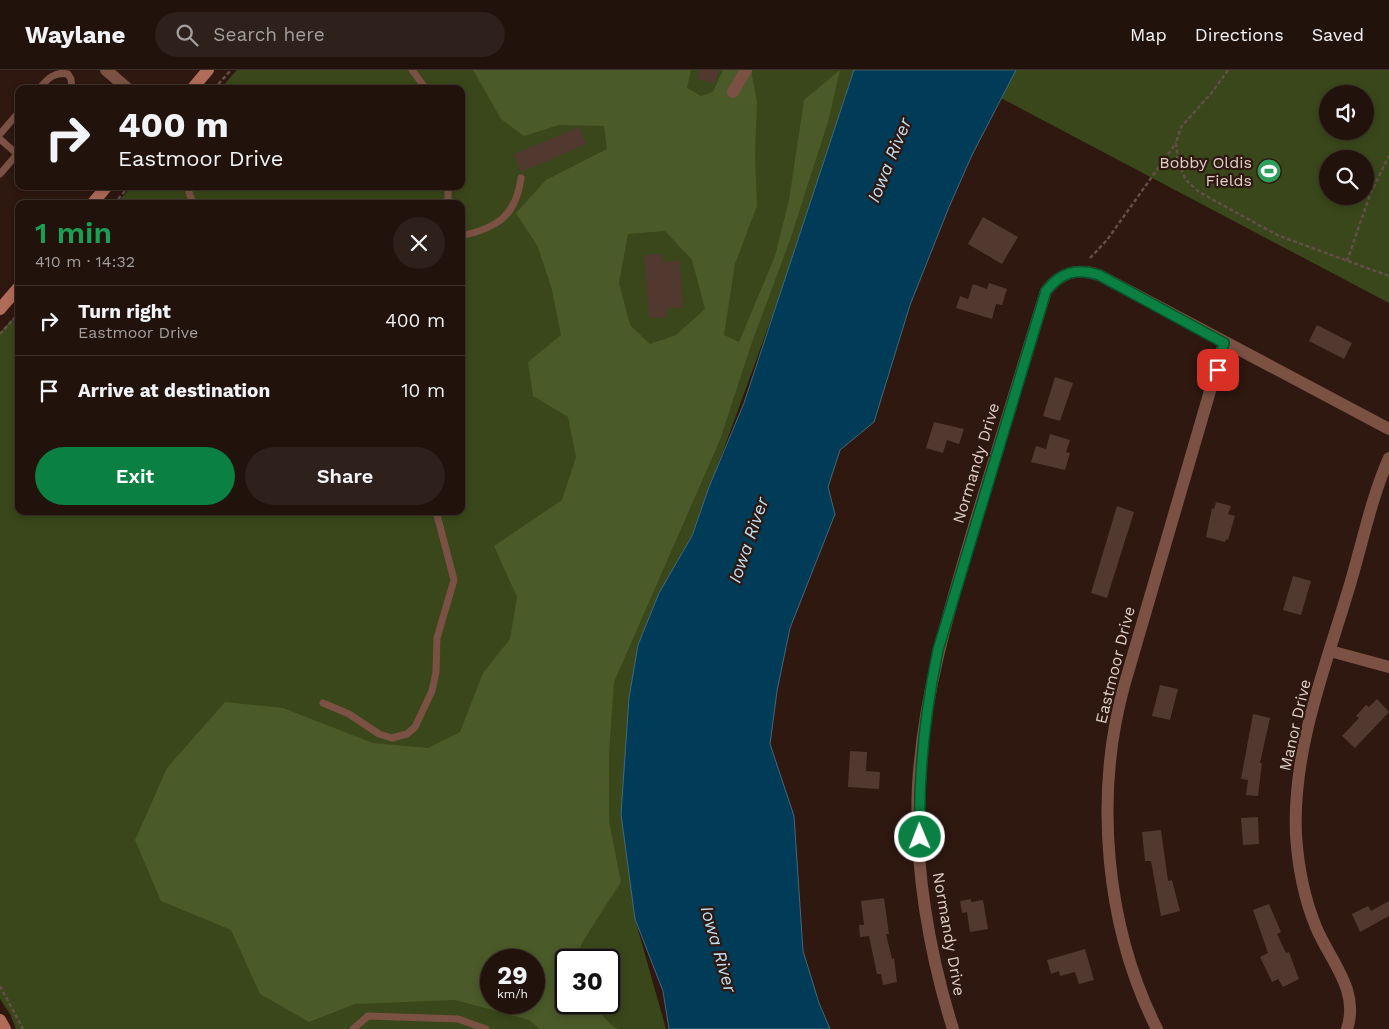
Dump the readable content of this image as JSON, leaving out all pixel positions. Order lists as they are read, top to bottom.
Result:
{
  "streets": {
    "street": ["Normandy Drive", "Eastmoor Drive", "Manor Drive"]
  },
  "crossings": [
    ["Normandy Drive", "Eastmoor Drive"]
  ],
  "water": ["Iowa River"],
  "places": {
    "sports": ["Bobby Oldis Fields"]
  },
  "page": {
    "header": "Waylane",
    "search": "Search here",
    "nav": ["Map", "Directions", "Saved"],
    "turn": ["400 m", "Eastmoor Drive"],
    "heading": ["1 min", "410 m · 14:32"],
    "list": [
      {
        "name": "Turn right",
        "note": "Eastmoor Drive",
        "value": "400 m"
      },
      {
        "name": "Arrive at destination",
        "value": "10 m"
      }
    ],
    "buttons": ["Exit", "Share"],
    "speed": "29 km/h",
    "limit": "30"
  }
}
